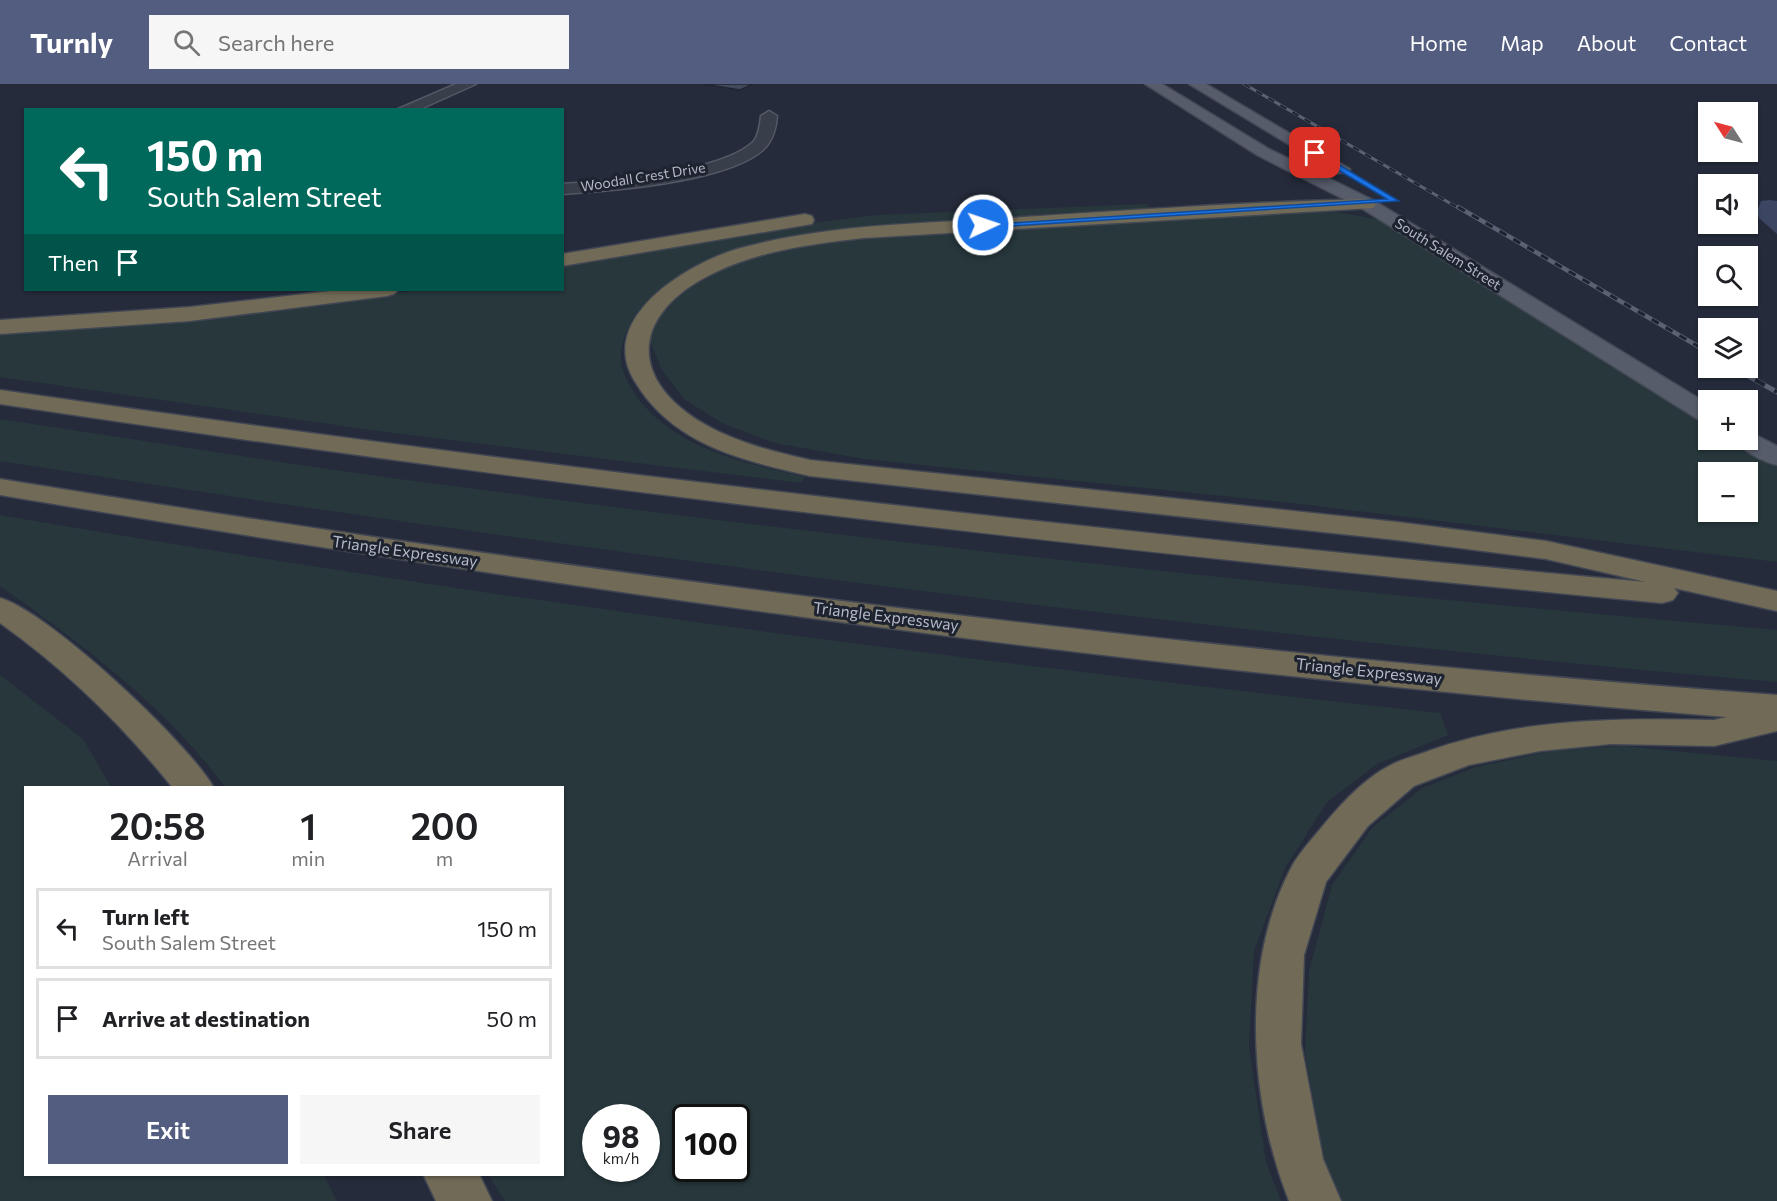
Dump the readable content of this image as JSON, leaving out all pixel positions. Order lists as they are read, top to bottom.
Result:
{
  "streets": {
    "highway": ["Triangle Expressway"],
    "main road": ["South Salem Street"],
    "street": ["Woodall Crest Drive"]
  },
  "north": "top left",
  "page": {
    "header": "Turnly",
    "search": "Search here",
    "nav": [
      "Home",
      "Map",
      "About",
      "Contact"
    ],
    "map_buttons": ["+", "−"],
    "turn": ["150 m", "South Salem Street"],
    "then": "Then",
    "eta": [
      "20:58",
      "Arrival",
      "1",
      "min",
      "200",
      "m"
    ],
    "list": [
      {
        "name": "Turn left",
        "note": "South Salem Street",
        "value": "150 m"
      },
      {
        "name": "Arrive at destination",
        "value": "50 m"
      }
    ],
    "buttons": ["Exit", "Share"],
    "speed": "98 km/h",
    "limit": "100"
  }
}
